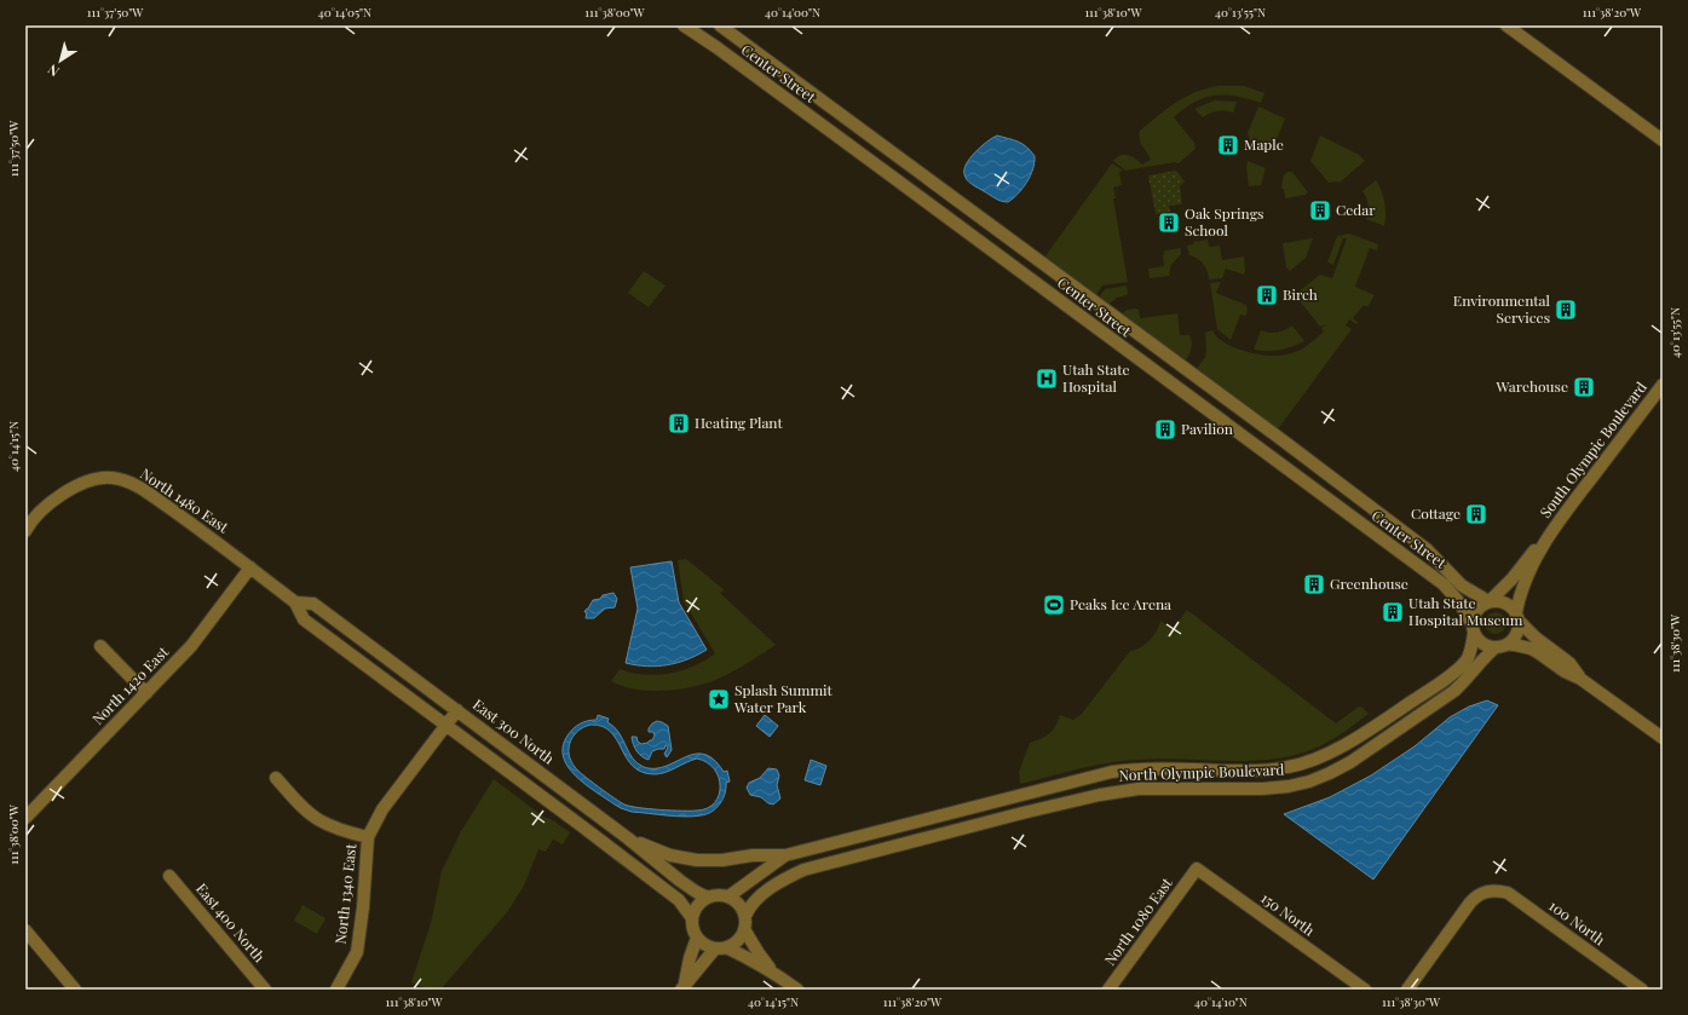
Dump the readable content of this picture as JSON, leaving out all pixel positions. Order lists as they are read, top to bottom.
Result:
{
  "streets": {
    "street": [
      "Center Street",
      "South Olympic Boulevard",
      "North 1480 East",
      "North 1420 East",
      "East 300 North",
      "North Olympic Boulevard",
      "North 1340 East",
      "150 North",
      "North 1080 East",
      "East 400 North",
      "100 North"
    ]
  },
  "crossings": [
    ["Center Street", "South Olympic Boulevard"],
    ["Center Street", "North Olympic Boulevard"],
    ["South Olympic Boulevard", "North Olympic Boulevard"],
    ["North 1480 East", "North 1420 East"],
    ["North 1480 East", "East 300 North"],
    ["North 1420 East", "East 300 North"],
    ["East 300 North", "North Olympic Boulevard"],
    ["East 300 North", "North 1340 East"],
    ["150 North", "North 1080 East"]
  ],
  "places": {
    "building": [
      "Maple",
      "Cedar",
      "Oak Springs School",
      "Birch",
      "Environmental Services",
      "Warehouse",
      "Heating Plant",
      "Pavilion",
      "Cottage",
      "Greenhouse",
      "Utah State Hospital Museum"
    ],
    "hospital": ["Utah State Hospital"],
    "sports": ["Peaks Ice Arena"],
    "place": ["Splash Summit Water Park"]
  },
  "north": "bottom left",
  "coordinates": [
    "111°37'50\"W",
    "40°14'05\"N",
    "111°38'00\"W",
    "40°14'00\"N",
    "111°38'10\"W",
    "40°13'55\"N",
    "111°38'20\"W",
    "40°14'15\"N",
    "111°38'30\"W",
    "40°14'10\"N"
  ]
}
